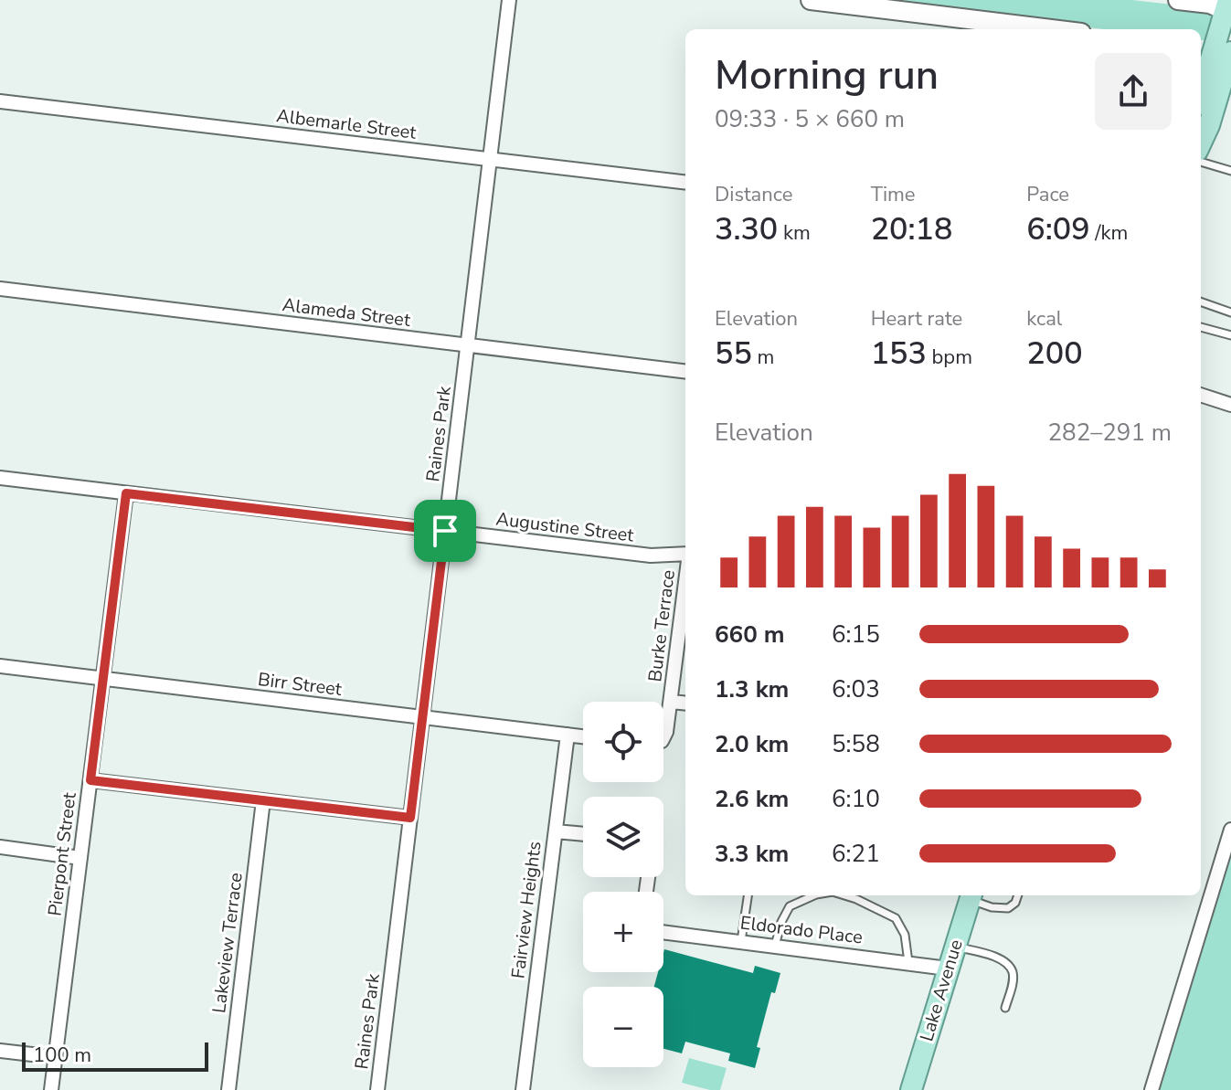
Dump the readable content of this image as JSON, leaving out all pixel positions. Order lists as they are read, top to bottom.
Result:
{
  "streets": {
    "main road": ["Lake Avenue"],
    "street": [
      "Albemarle Street",
      "Alameda Street",
      "Raines Park",
      "Augustine Street",
      "Burke Terrace",
      "Birr Street",
      "Pierpont Street",
      "Fairview Heights",
      "Eldorado Place",
      "Lakeview Terrace"
    ]
  },
  "crossings": [
    ["Albemarle Street", "Raines Park"],
    ["Alameda Street", "Raines Park"],
    ["Raines Park", "Augustine Street"],
    ["Raines Park", "Birr Street"],
    ["Augustine Street", "Pierpont Street"],
    ["Birr Street", "Pierpont Street"],
    ["Birr Street", "Fairview Heights"],
    ["Eldorado Place", "Lake Avenue"]
  ],
  "scale_bar": "100 m",
  "page": {
    "heading": ["Morning run", "09:33 · 5 × 660 m"],
    "stats": [
      ["Distance", "3.30 km"],
      ["Time", "20:18"],
      ["Pace", "6:09 /km"],
      ["Elevation", "55 m"],
      ["Heart rate", "153 bpm"],
      ["kcal", "200"]
    ],
    "chart": ["Elevation", "282–291 m"],
    "list": [
      {
        "name": "660 m",
        "note": "6:15"
      },
      {
        "name": "1.3 km",
        "note": "6:03"
      },
      {
        "name": "2.0 km",
        "note": "5:58"
      },
      {
        "name": "2.6 km",
        "note": "6:10"
      },
      {
        "name": "3.3 km",
        "note": "6:21"
      }
    ],
    "map_buttons": ["+", "−"],
    "scale": "100 m"
  }
}
